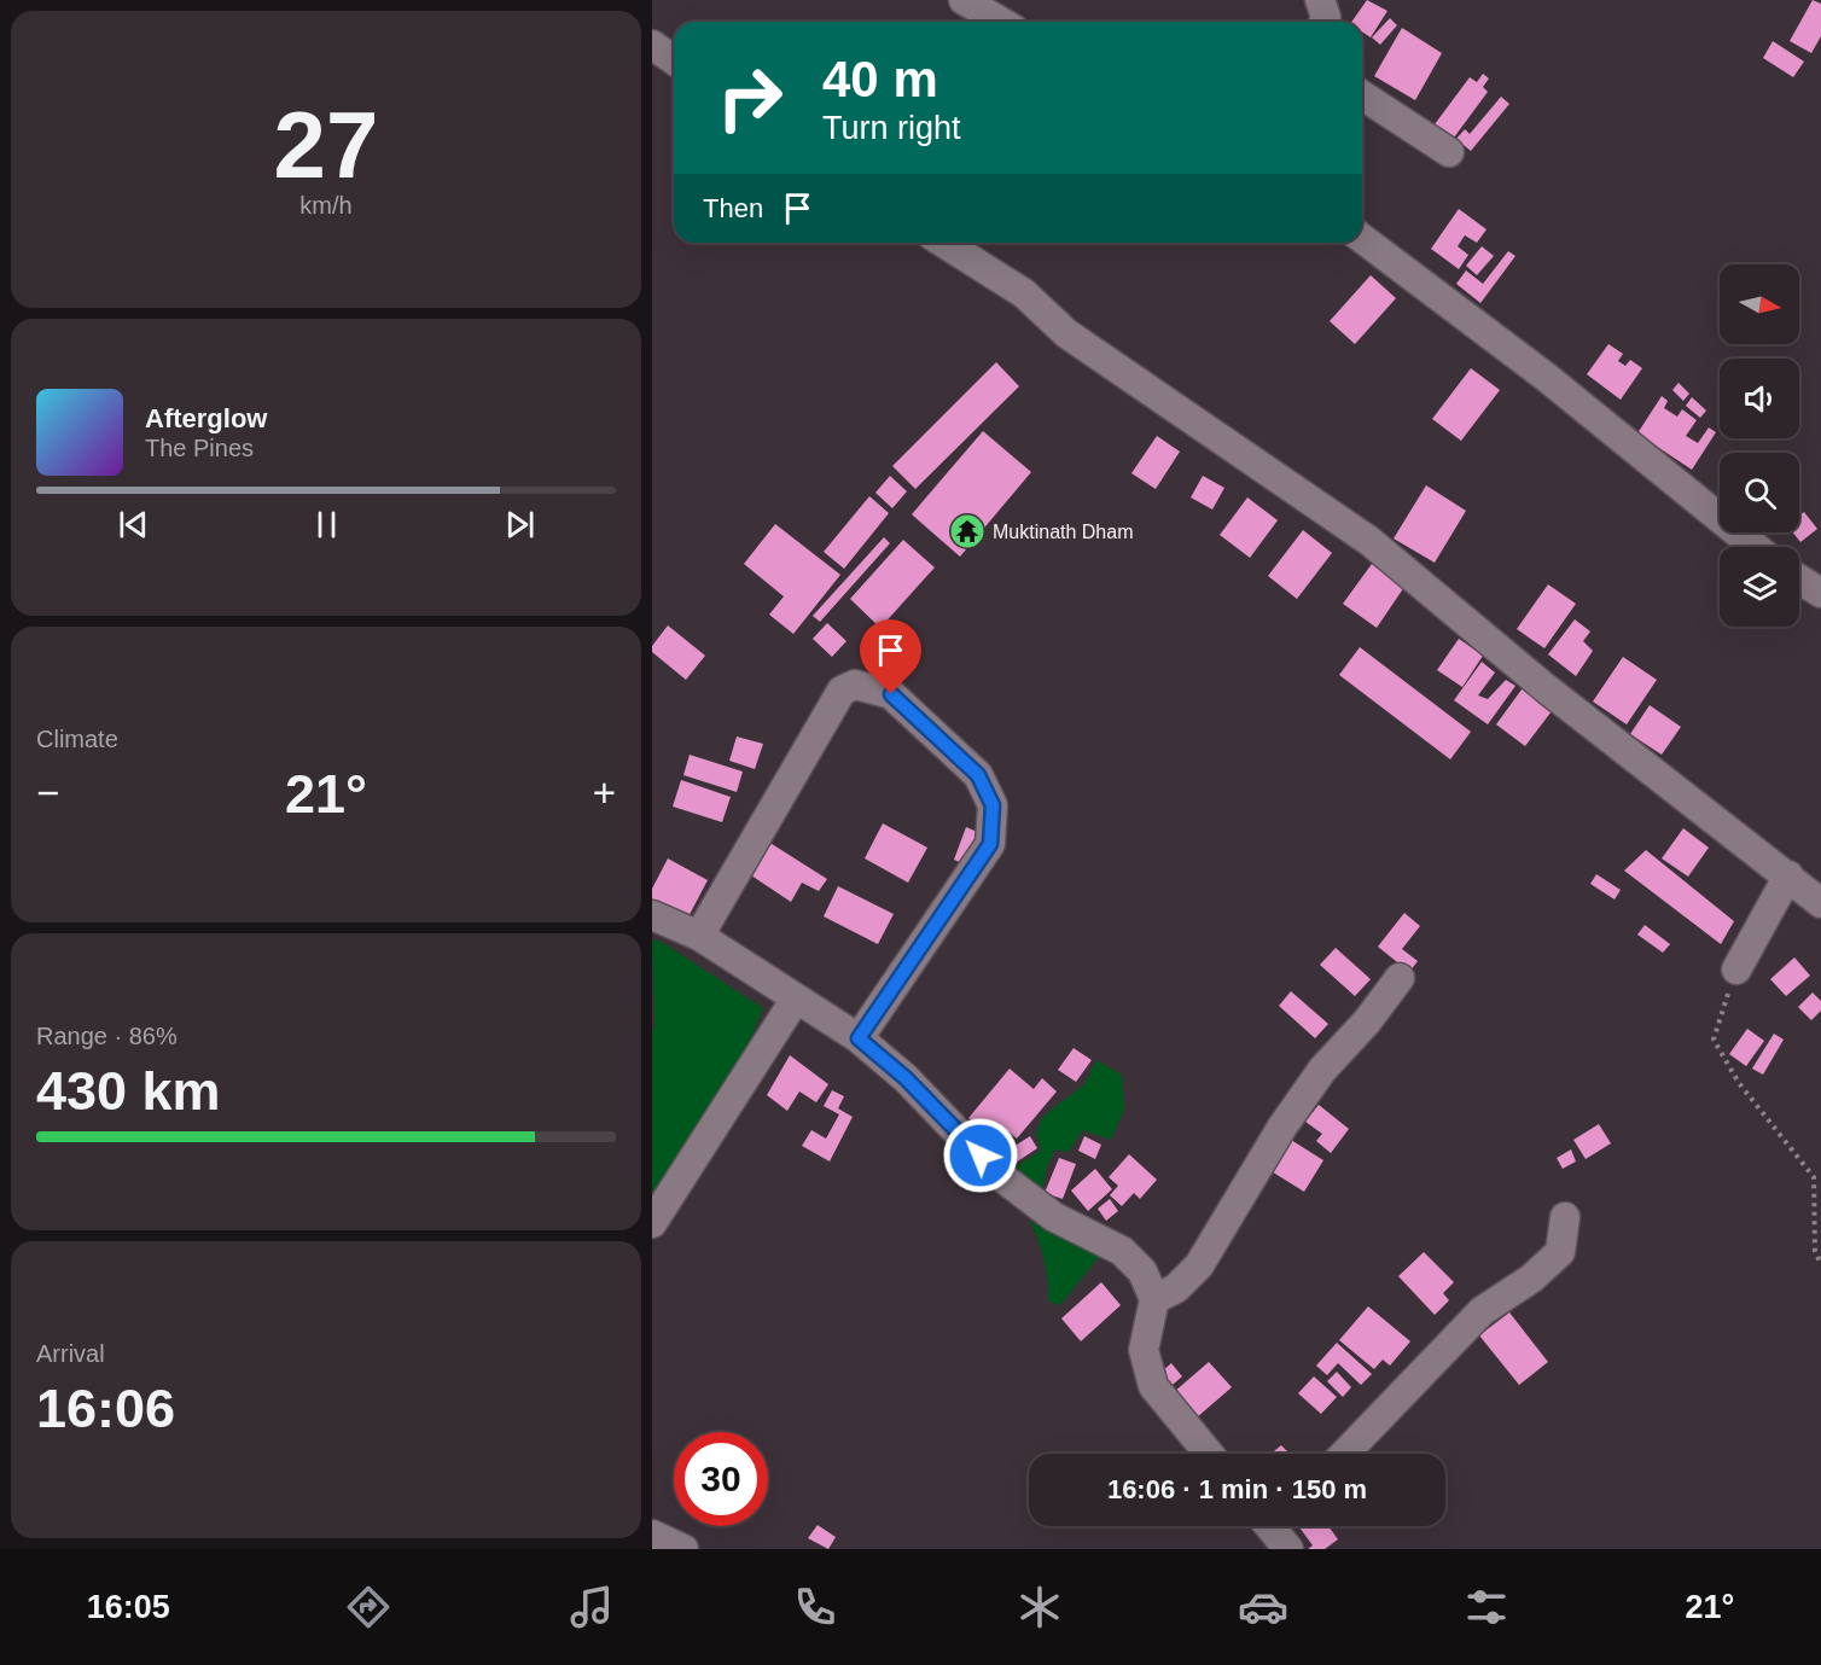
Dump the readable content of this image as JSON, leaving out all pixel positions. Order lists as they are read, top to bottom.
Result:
{
  "places": {
    "temple": ["Muktinath Dham"]
  },
  "north": "right",
  "page": {
    "tile": [
      ["27", "km/h"],
      "Climate",
      ["Range · 86%", "430 km"],
      ["Arrival", "16:06"]
    ],
    "turn": ["40 m", "Turn right"],
    "then": "Then",
    "song": ["Afterglow", "The Pines"],
    "heat": ["−", "21°", "+"],
    "limit": "30",
    "trip": "16:06 · 1 min · 150 m",
    "tabs": ["16:05", "21°"]
  }
}
